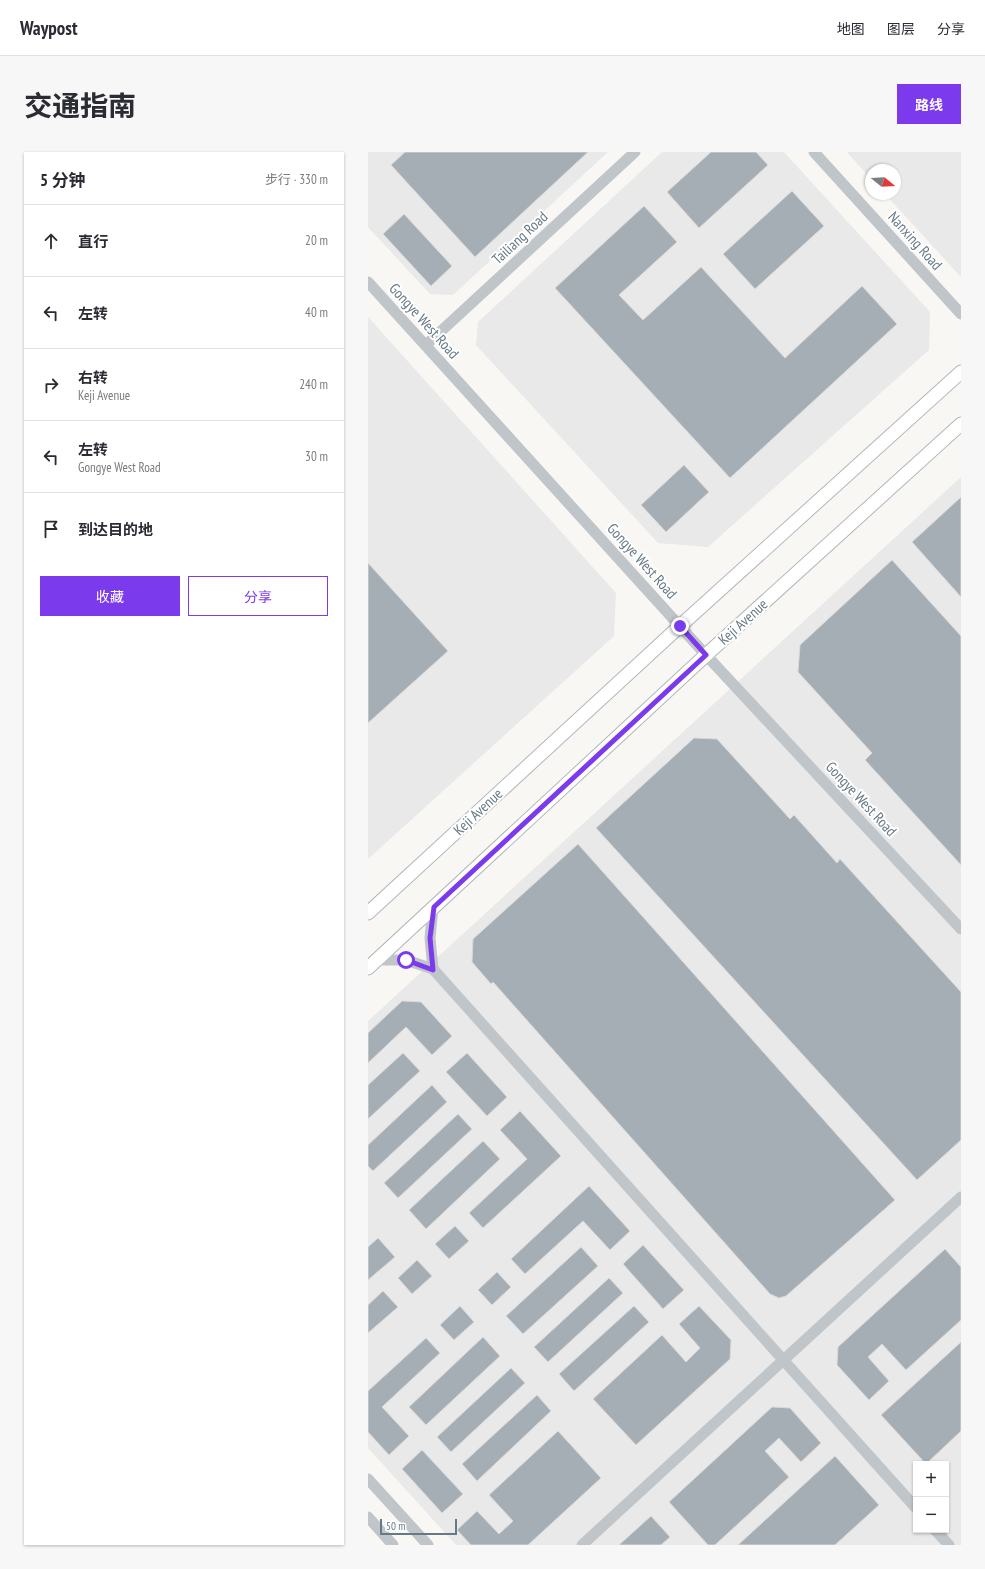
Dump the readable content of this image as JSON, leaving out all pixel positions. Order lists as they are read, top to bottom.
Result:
{
  "streets": {
    "main road": ["Keji Avenue"],
    "street": ["Tailiang Road", "Nanxing Road", "Gongye West Road"]
  },
  "crossings": [
    ["Tailiang Road", "Gongye West Road"],
    ["Gongye West Road", "Keji Avenue"]
  ],
  "scale_bar": "50 m",
  "north": "right",
  "page": {
    "header": "Waypost",
    "nav": ["地图", "图层", "分享"],
    "title": "交通指南",
    "buttons": [
      "路线",
      ["收藏", "分享"]
    ],
    "heading": ["5 分钟", "步行 · 330 m"],
    "list": [
      ["直行", "20 m"],
      ["左转", "40 m"],
      ["右转", "Keji Avenue", "240 m"],
      ["左转", "Gongye West Road", "30 m"],
      "到达目的地"
    ],
    "map_buttons": ["+", "−"],
    "scale": "50 m"
  }
}
